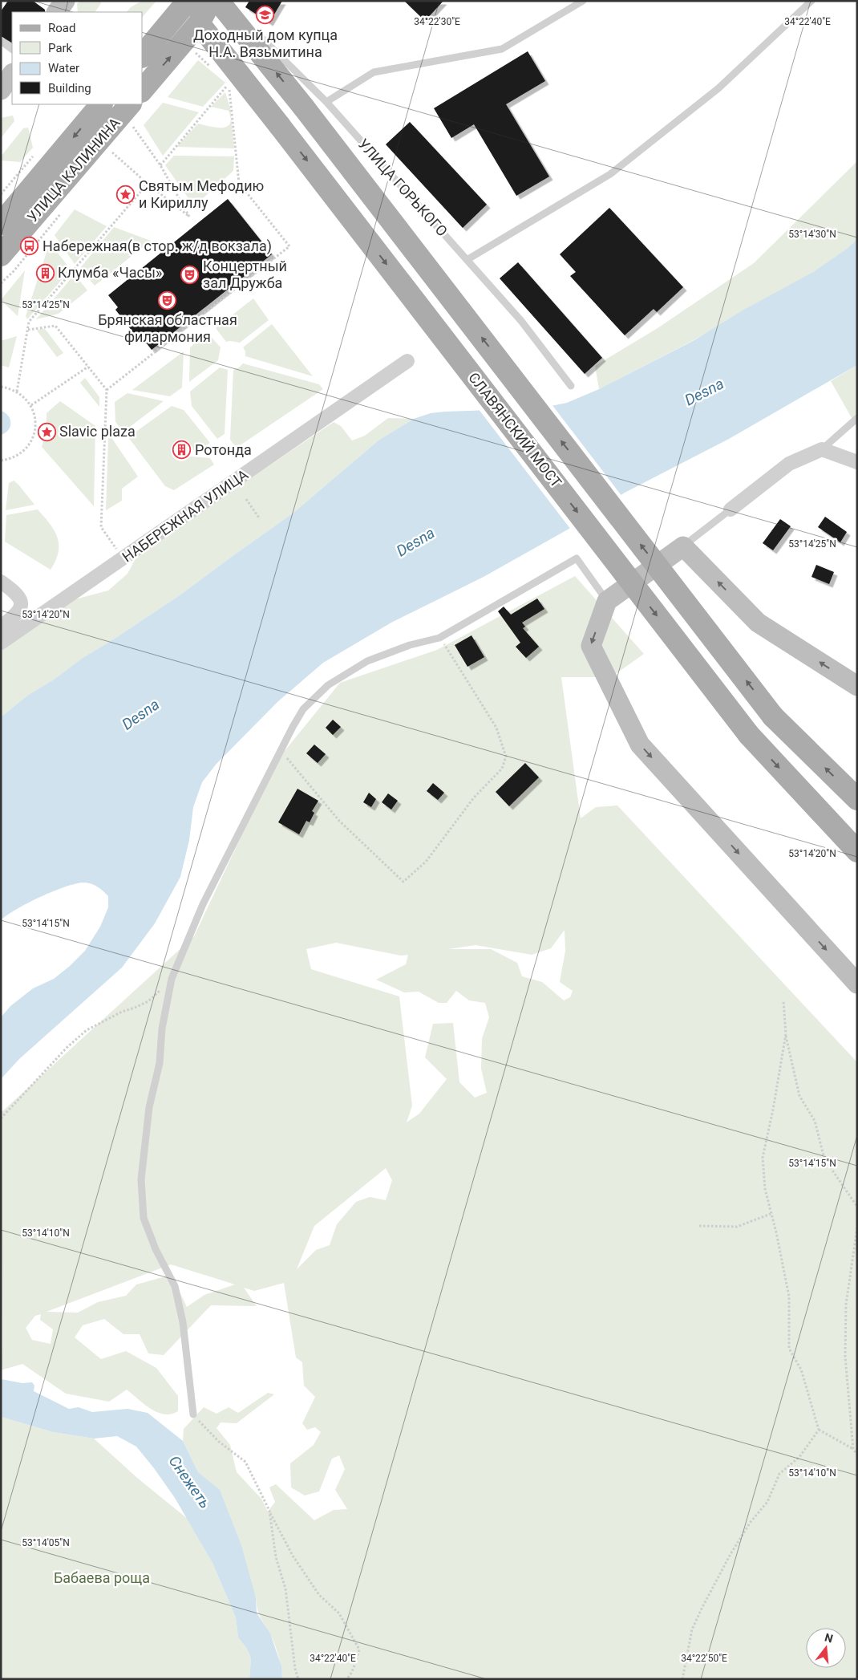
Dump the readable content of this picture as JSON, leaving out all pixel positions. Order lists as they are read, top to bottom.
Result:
{
  "streets": {
    "main road": ["УЛИЦА КАЛИНИНА", "СЛАВЯНСКИЙ МОСТ"],
    "street": ["НАБЕРЕЖНАЯ УЛИЦА"],
    "lane": ["УЛИЦА ГОРЬКОГО"]
  },
  "water": ["Desna", "Снежеть"],
  "parks": ["Бабаева роща"],
  "places": {
    "school or university": ["Доходный дом купца Н.А. Вязьмитина"],
    "place": ["Святым Мефодию и Кириллу", "Slavic plaza"],
    "bus stop": ["Набережная(в стор. ж/д вокзала)"],
    "building": ["Клумба «Часы»", "Ротонда"],
    "theatre": ["Концертный зал Дружба", "Брянская областная филармония"]
  },
  "legend": [
    "Road",
    "Park",
    "Water",
    "Building"
  ],
  "north": "top",
  "coordinates": [
    "34°22'30\"E",
    "34°22'40\"E",
    "53°14'30\"N",
    "53°14'25\"N",
    "53°14'20\"N",
    "53°14'15\"N",
    "53°14'10\"N",
    "53°14'05\"N",
    "34°22'50\"E"
  ]
}
